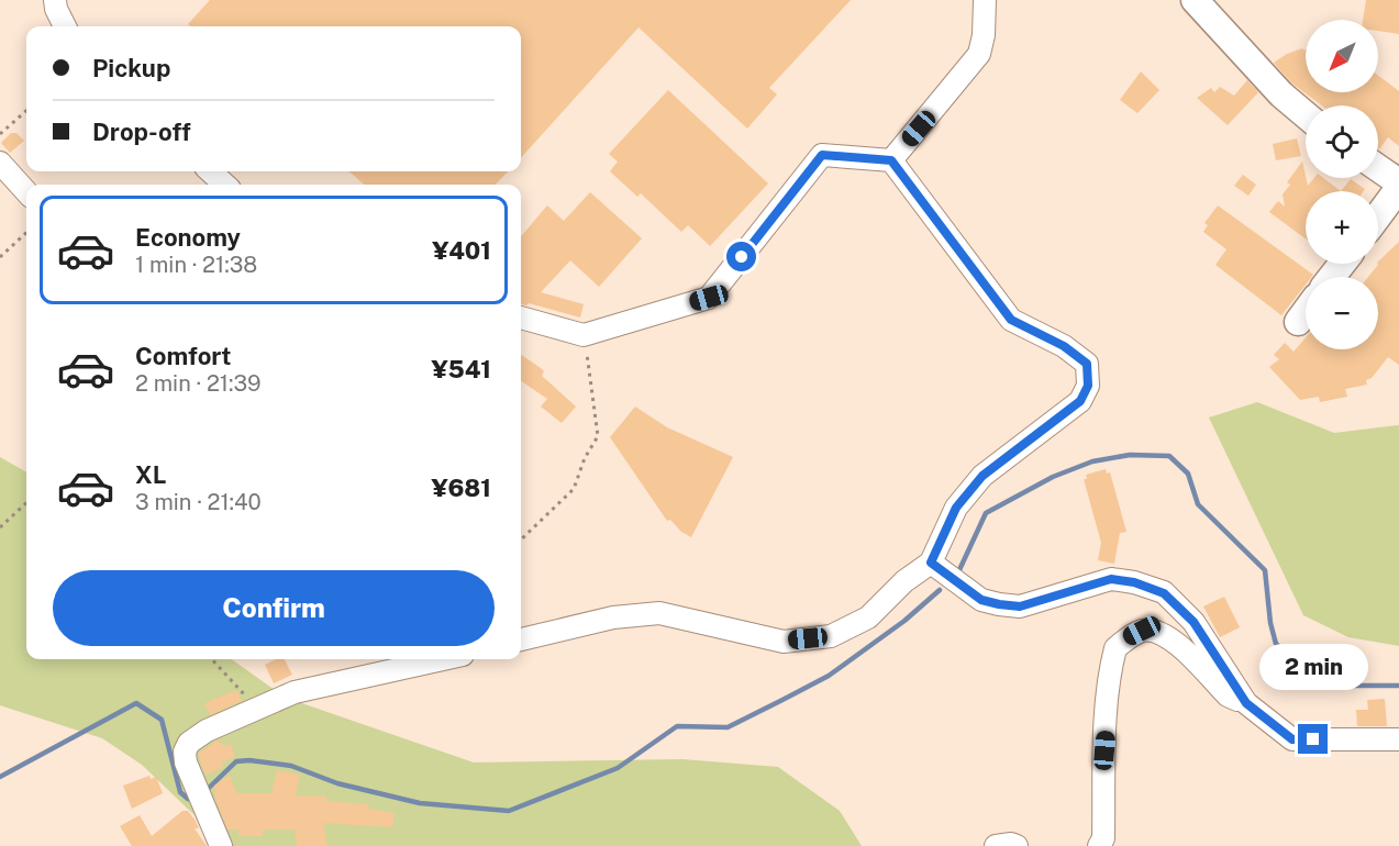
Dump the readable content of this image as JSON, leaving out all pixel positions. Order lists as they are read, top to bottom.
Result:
{
  "north": "bottom left",
  "page": {
    "map_buttons": ["+", "−"],
    "banner": ["Pickup", "Drop-off"],
    "list": [
      {
        "name": "Economy",
        "note": "1 min · 21:38",
        "value": "¥401"
      },
      {
        "name": "Comfort",
        "note": "2 min · 21:39",
        "value": "¥541"
      },
      {
        "name": "XL",
        "note": "3 min · 21:40",
        "value": "¥681"
      }
    ],
    "buttons": "Confirm",
    "bubble": "2 min"
  }
}
